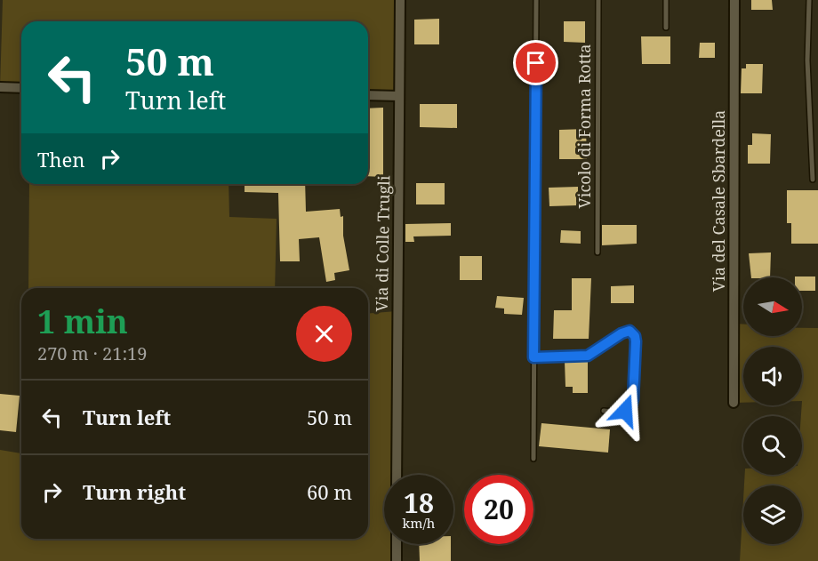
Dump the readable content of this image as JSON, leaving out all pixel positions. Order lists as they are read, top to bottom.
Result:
{
  "streets": {
    "street": ["Via del Casale Sbardella", "Via di Colle Trugli"],
    "lane": ["Vicolo di Forma Rotta"]
  },
  "north": "right",
  "page": {
    "turn": ["50 m", "Turn left"],
    "then": "Then",
    "heading": ["1 min", "270 m · 21:19"],
    "list": [
      {
        "name": "Turn left",
        "value": "50 m"
      },
      {
        "name": "Turn right",
        "value": "60 m"
      }
    ],
    "speed": "18 km/h",
    "limit": "20"
  }
}
